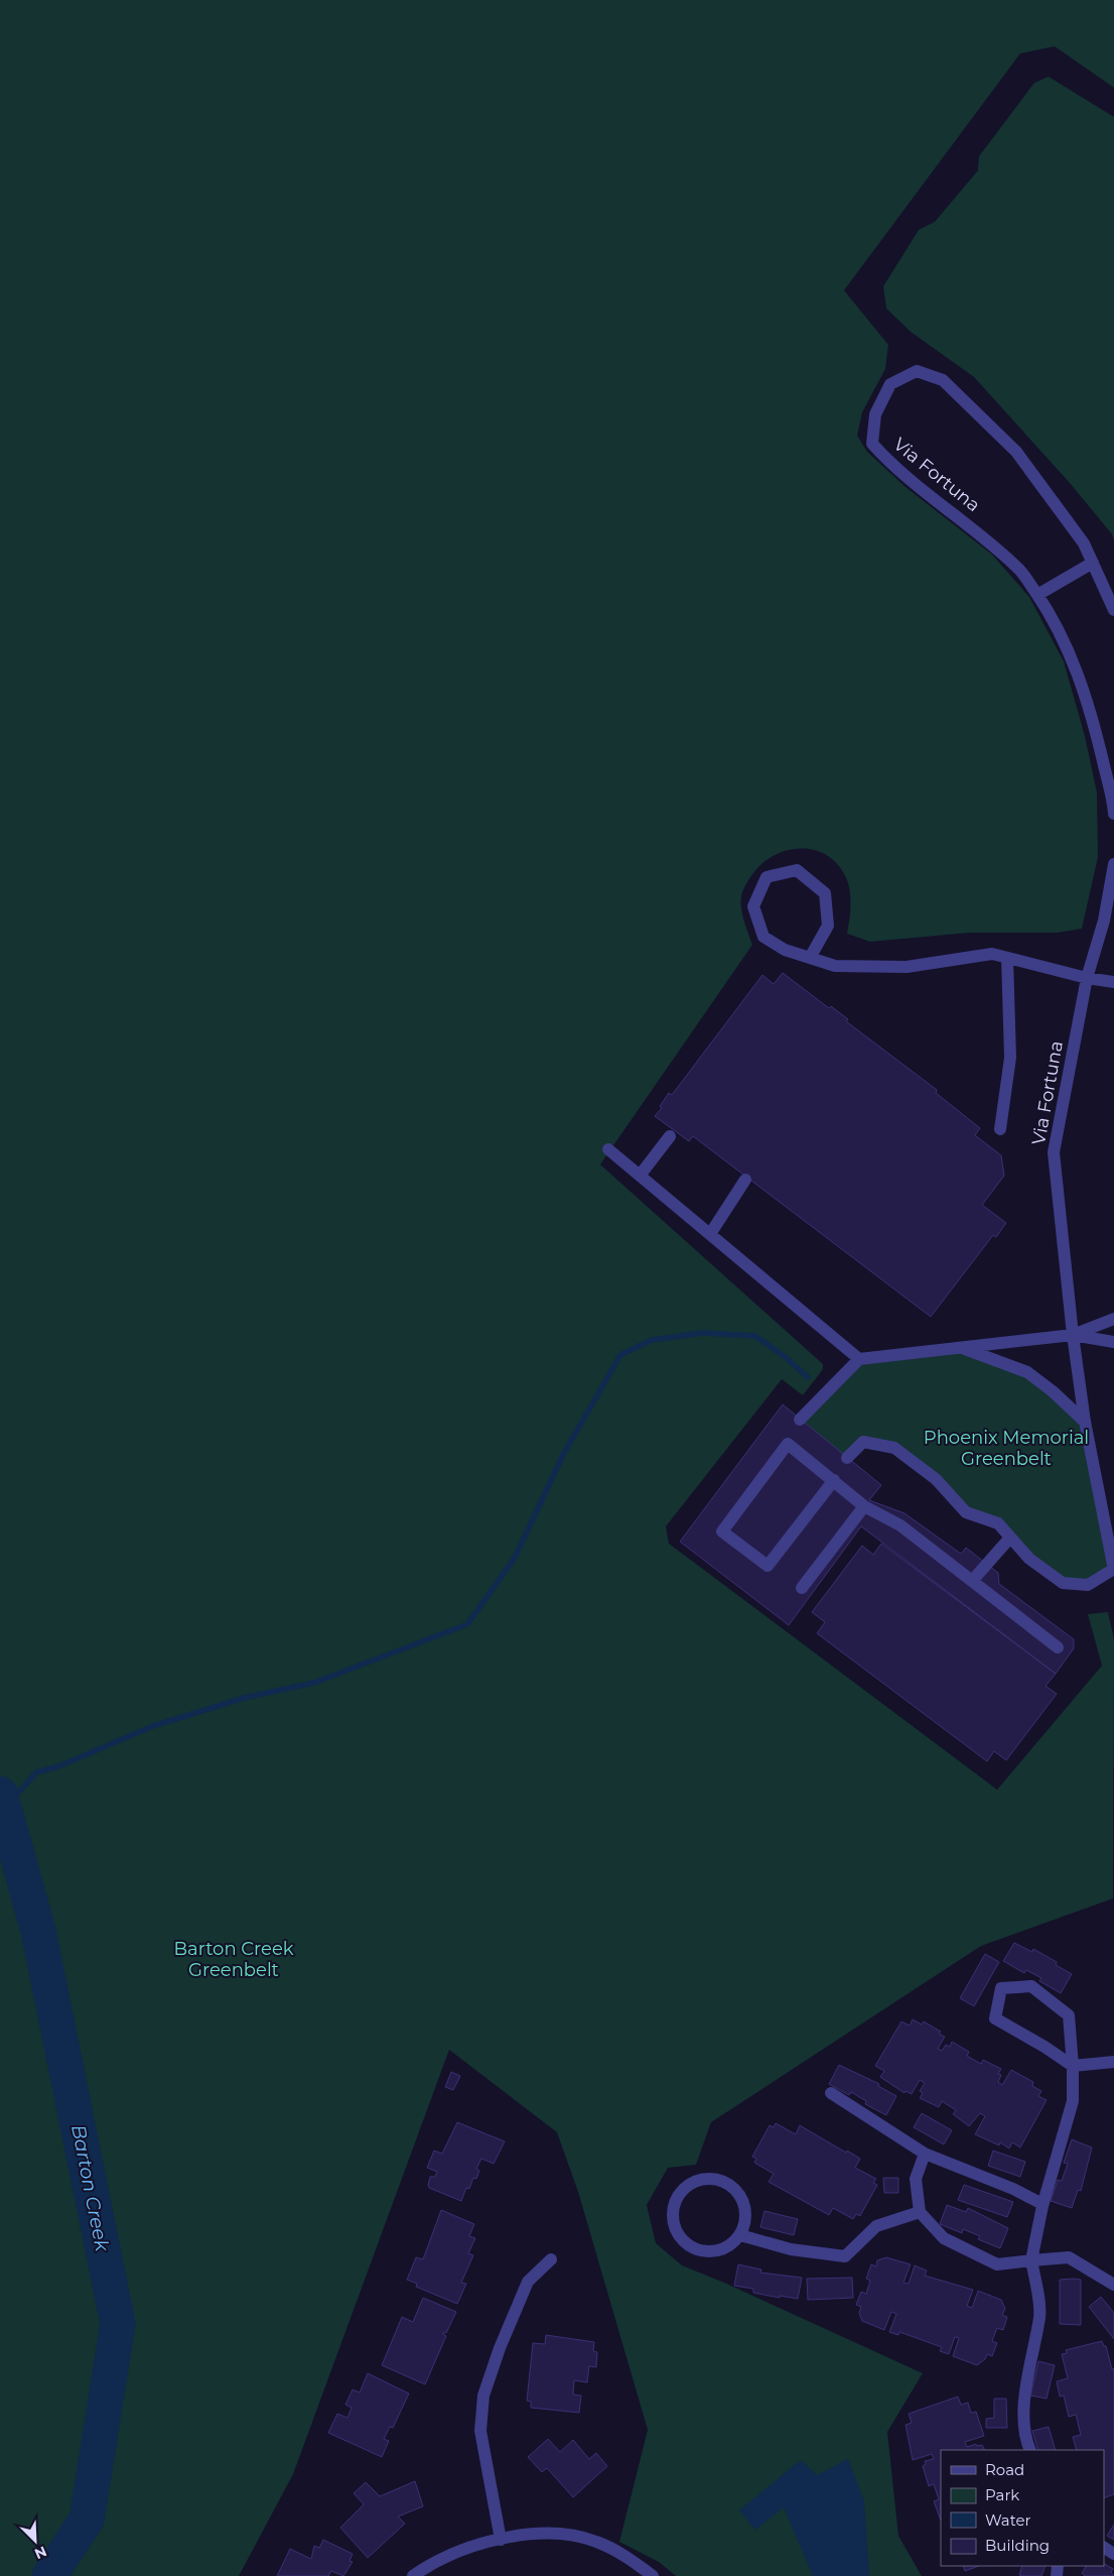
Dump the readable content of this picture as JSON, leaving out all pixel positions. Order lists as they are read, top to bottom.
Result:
{
  "streets": {
    "street": ["Via Fortuna"]
  },
  "water": ["Barton Creek"],
  "parks": ["Phoenix Memorial Greenbelt", "Barton Creek Greenbelt"],
  "legend": [
    "Road",
    "Park",
    "Water",
    "Building"
  ],
  "north": "bottom right"
}
